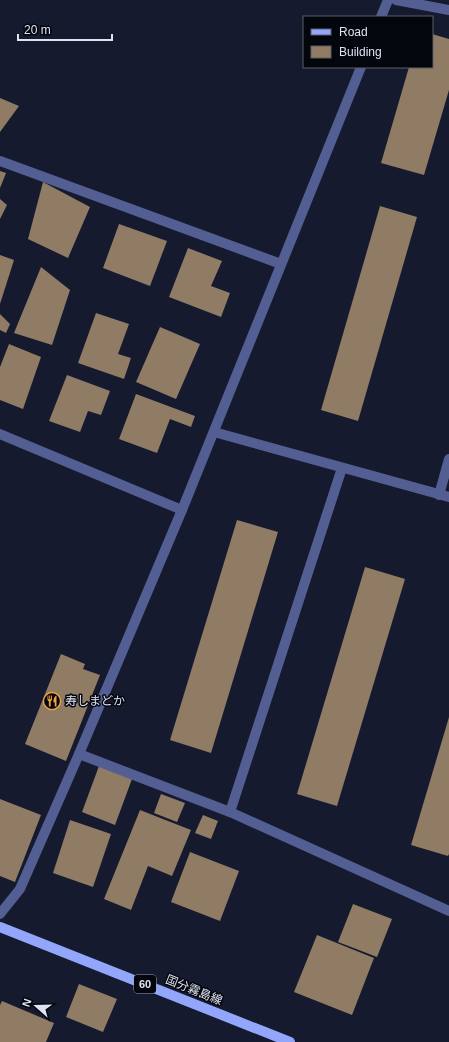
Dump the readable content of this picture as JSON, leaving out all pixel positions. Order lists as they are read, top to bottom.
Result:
{
  "streets": {
    "main road": ["60", "国分霧島線"]
  },
  "places": {
    "restaurant": ["寿しまどか"]
  },
  "legend": ["Road", "Building"],
  "scale_bar": "20 m",
  "north": "left"
}
